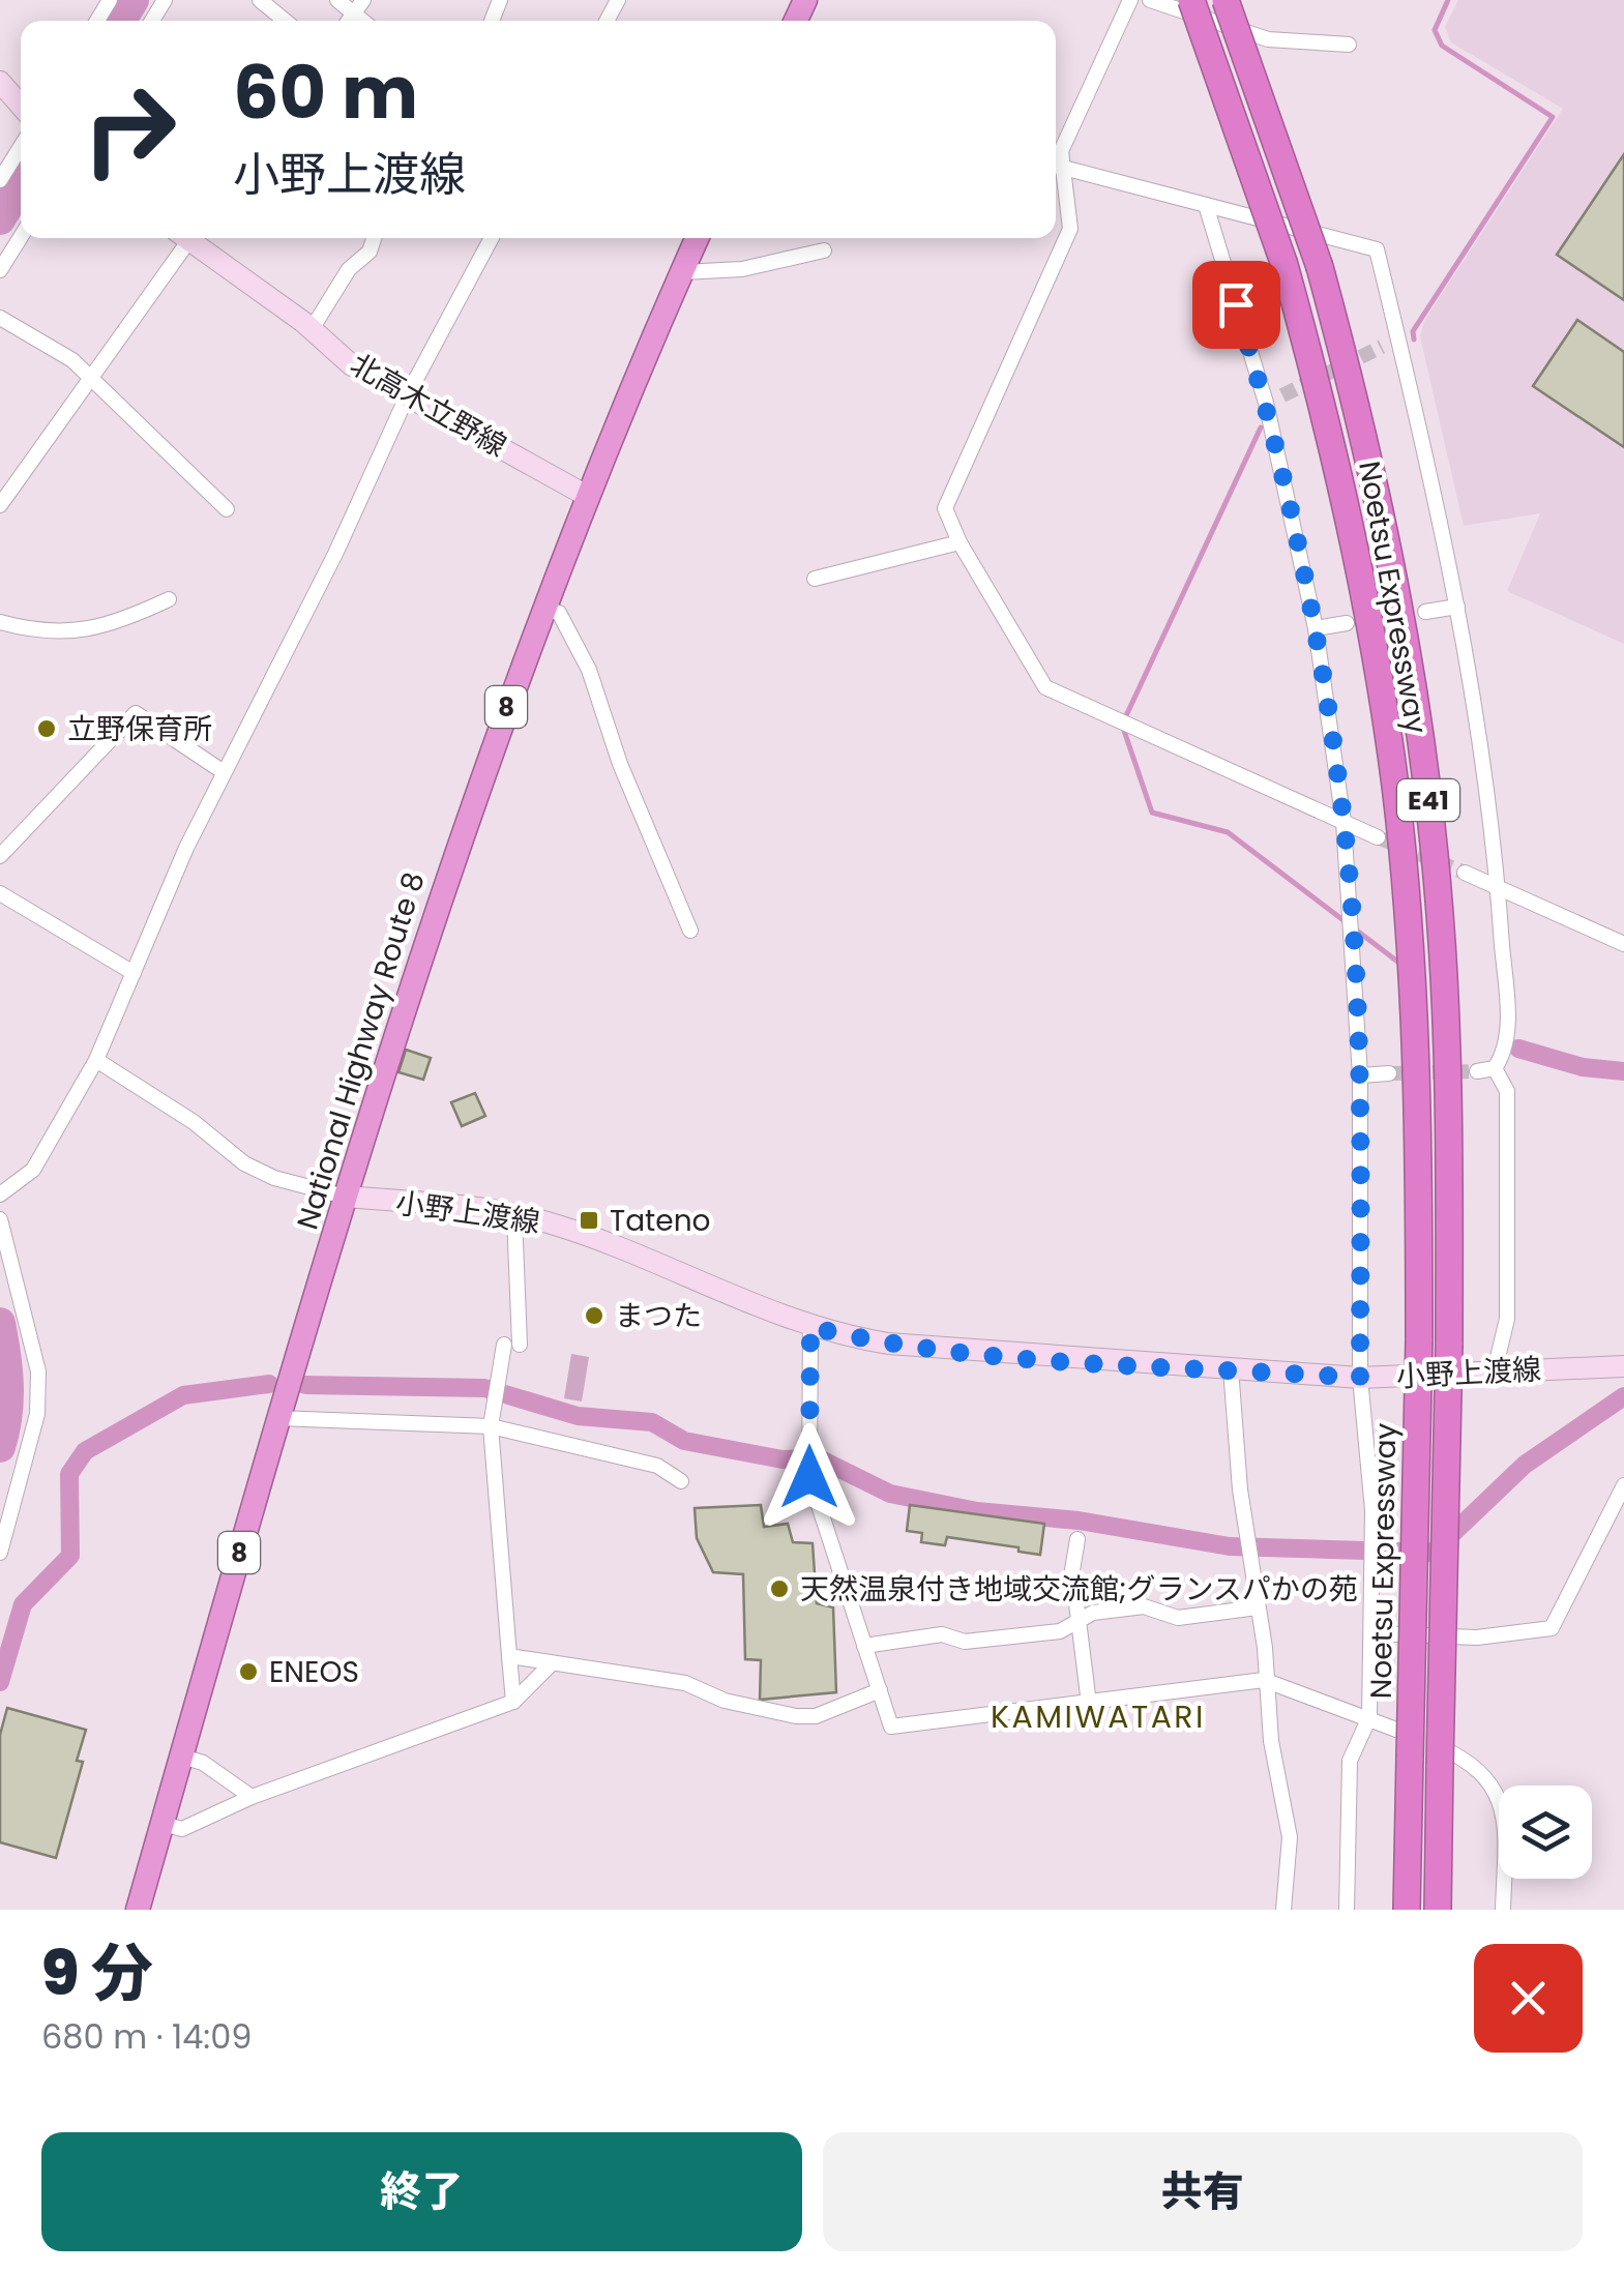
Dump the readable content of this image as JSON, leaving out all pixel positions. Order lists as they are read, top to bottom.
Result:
{
  "streets": {
    "highway": [
      "Noetsu Expressway",
      "8",
      "E41",
      "National Highway Route 8"
    ],
    "main road": ["北高木立野線", "小野上渡線"]
  },
  "crossings": [
    ["北高木立野線", "National Highway Route 8"],
    ["National Highway Route 8", "小野上渡線"]
  ],
  "districts": ["KAMIWATARI"],
  "places": {
    "other": [
      "立野保育所",
      "まつた",
      "天然温泉付き地域交流館;グランスパかの苑",
      "ENEOS"
    ],
    "transit": ["Tateno"]
  },
  "page": {
    "turn": ["60 m", "小野上渡線"],
    "heading": ["9 分", "680 m · 14:09"],
    "buttons": ["終了", "共有"]
  }
}
